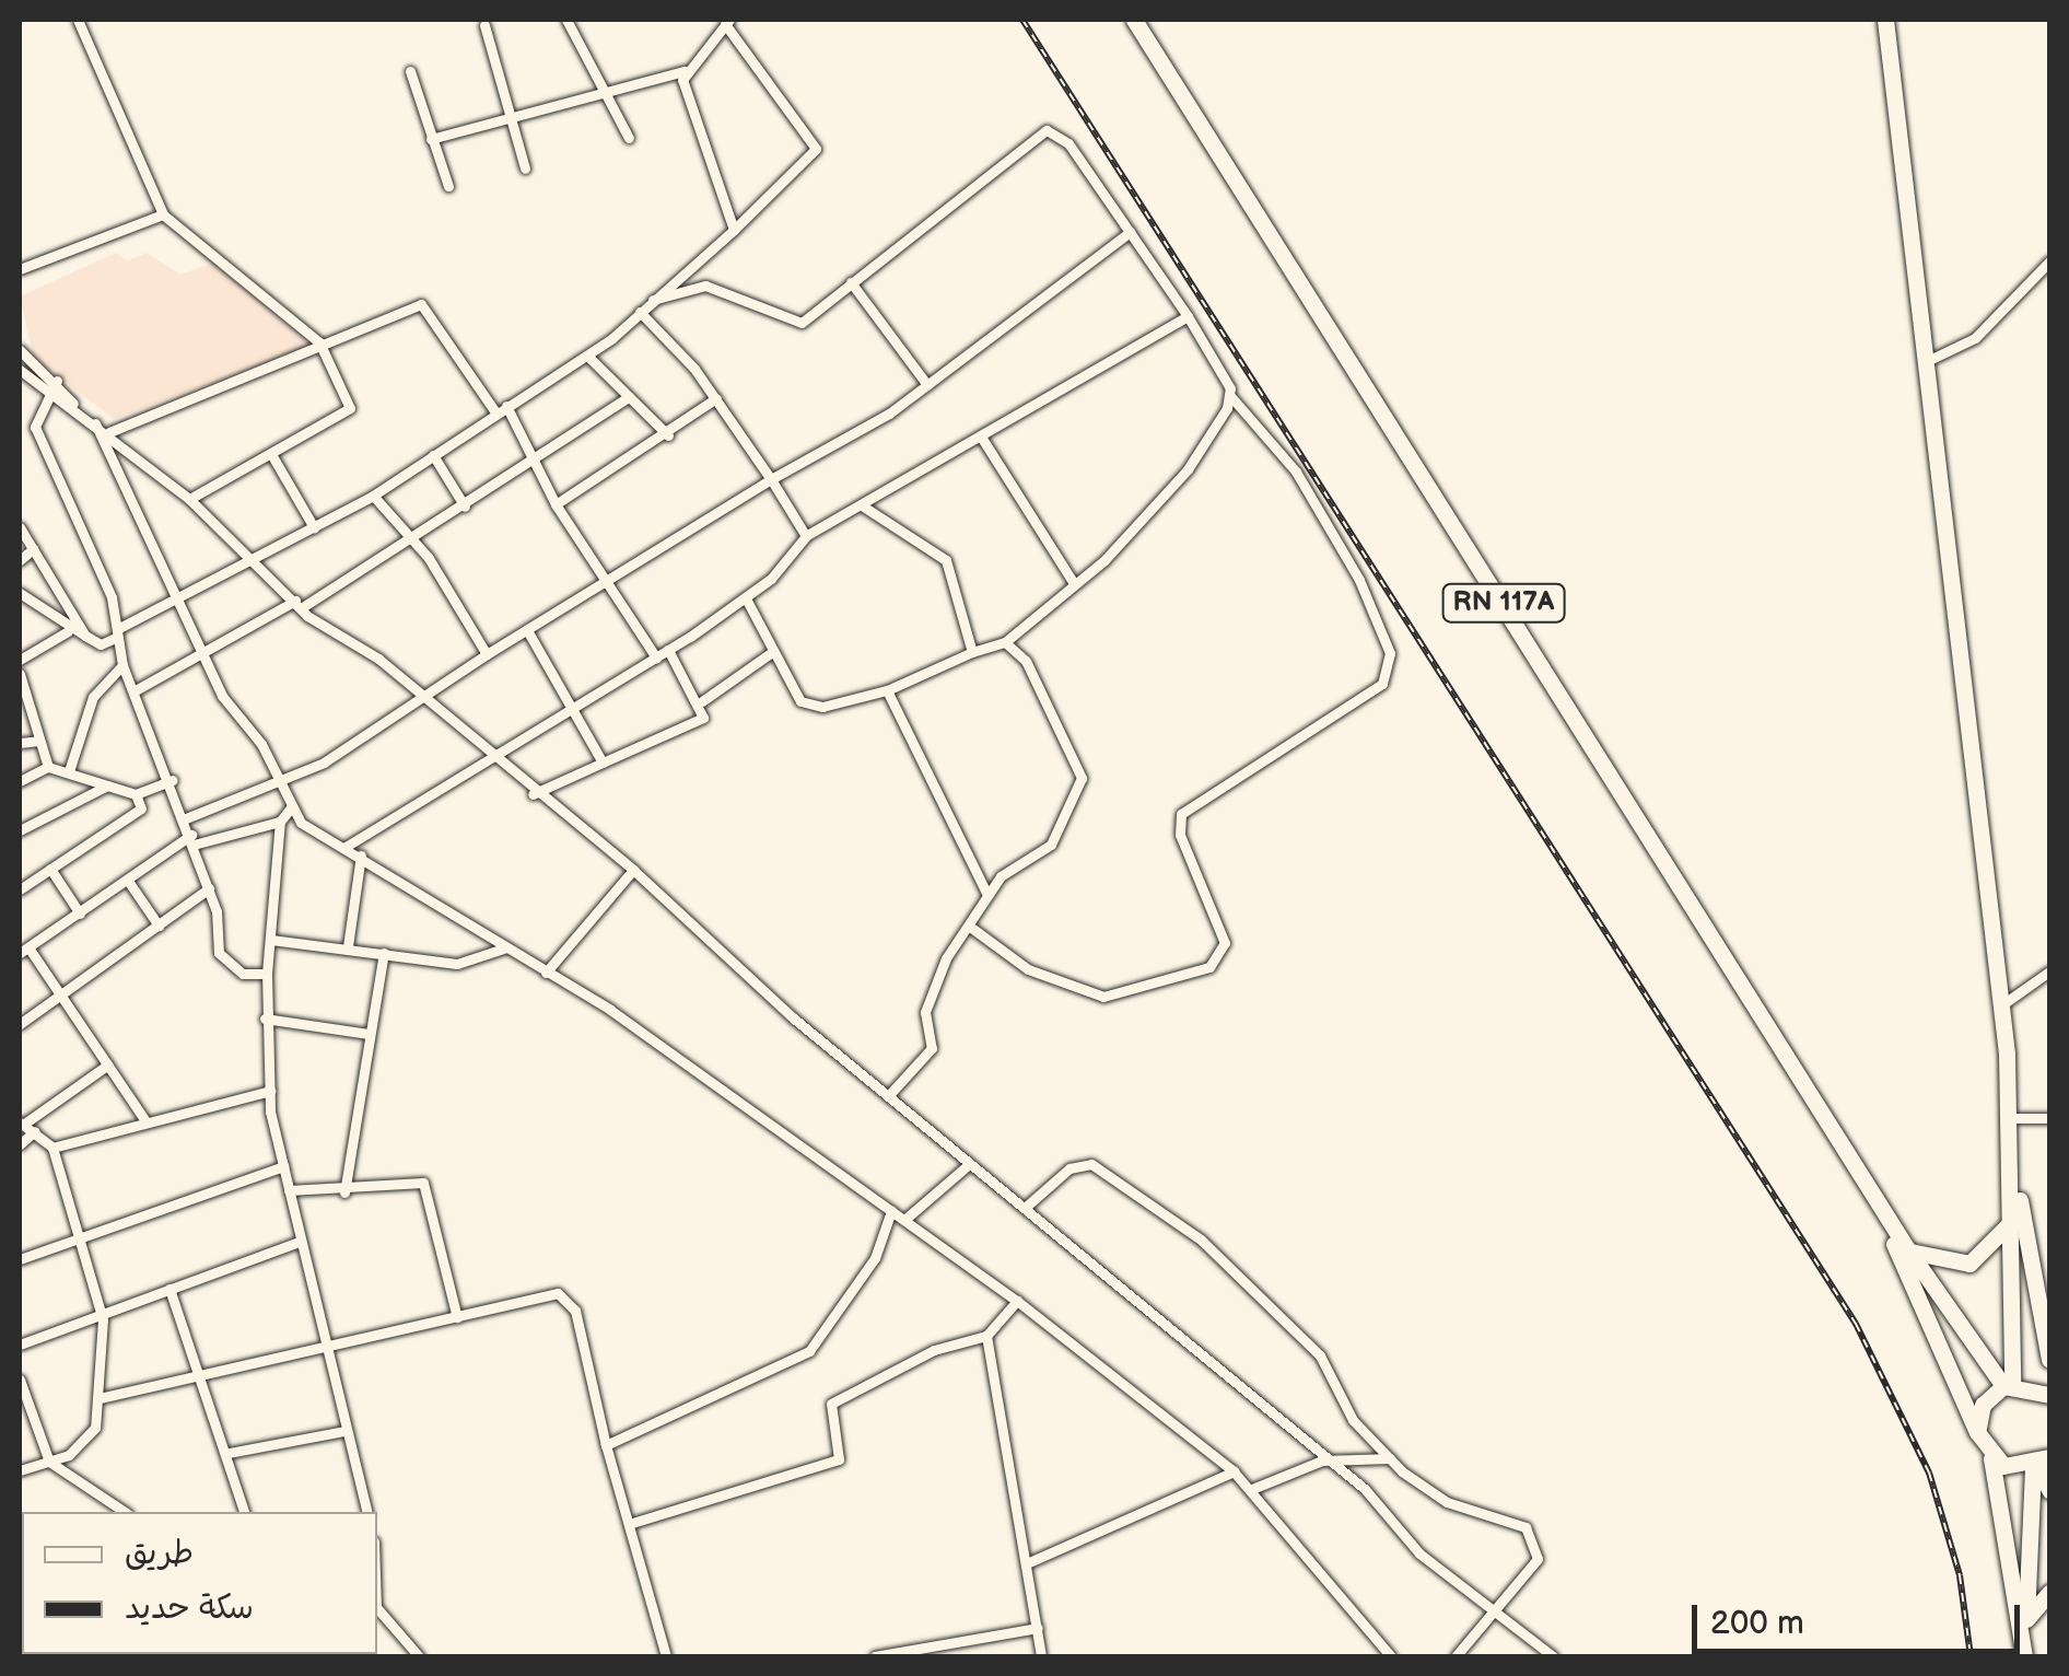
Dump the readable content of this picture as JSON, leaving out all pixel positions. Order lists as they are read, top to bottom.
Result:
{
  "streets": {
    "main road": ["RN 117A"]
  },
  "legend": ["طريق", "سكة حديد"],
  "scale_bar": "200 m"
}
